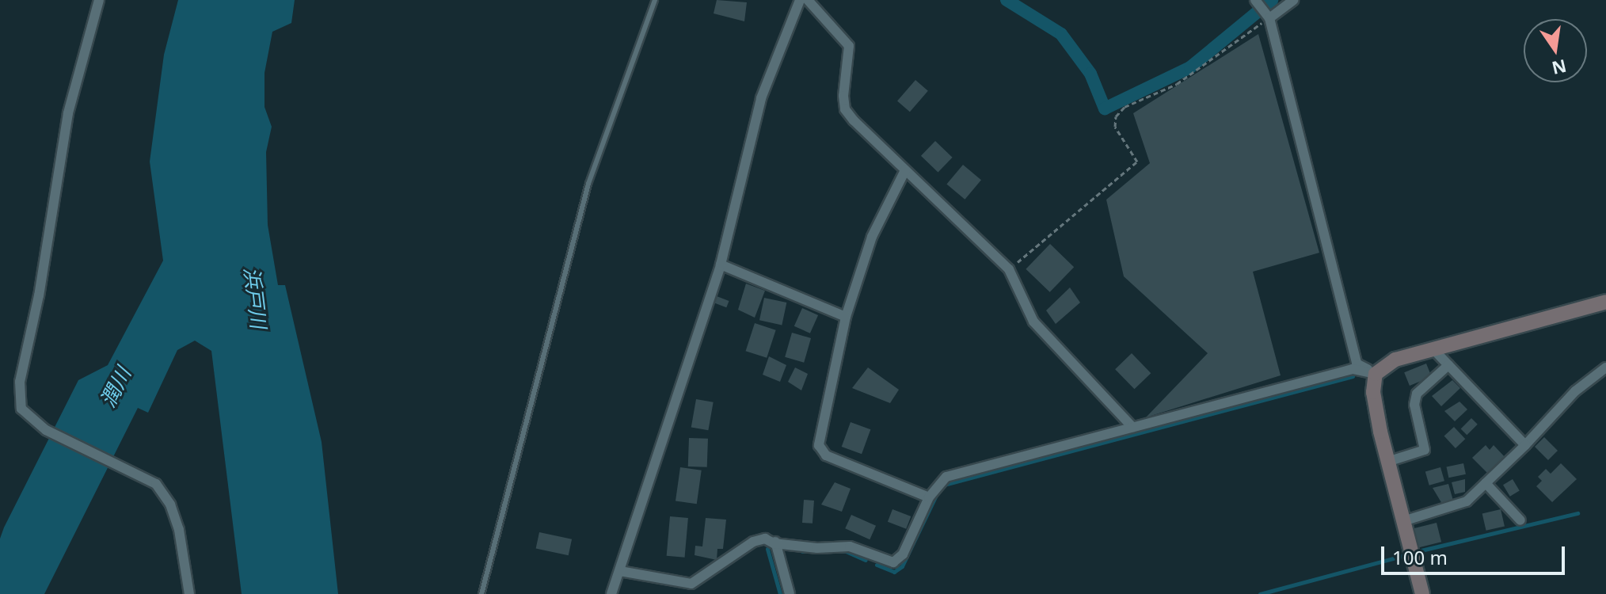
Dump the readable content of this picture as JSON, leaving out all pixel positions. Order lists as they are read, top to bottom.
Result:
{
  "water": ["浜戸川", "潤川"],
  "scale_bar": "100 m",
  "north": "bottom"
}
